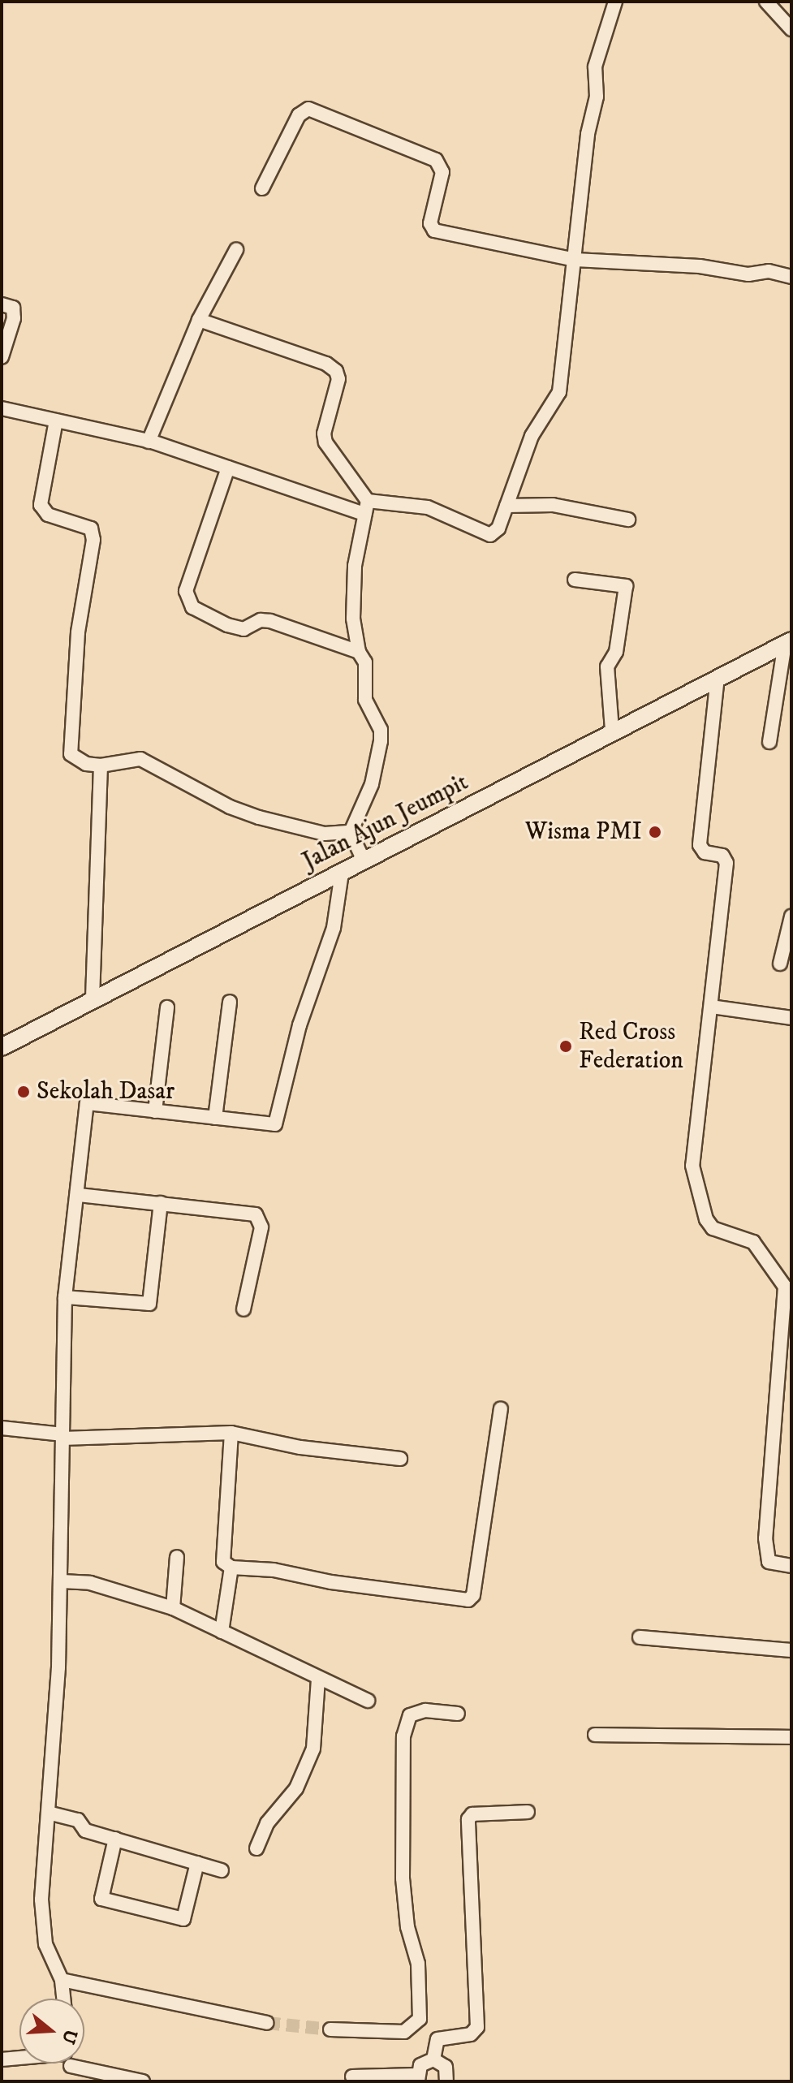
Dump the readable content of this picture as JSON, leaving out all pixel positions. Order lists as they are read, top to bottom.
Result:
{
  "streets": {
    "street": ["Jalan Ajun Jeumpit"]
  },
  "places": ["Wisma PMI", "Red Cross Federation", "Sekolah Dasar"],
  "north": "right"
}
